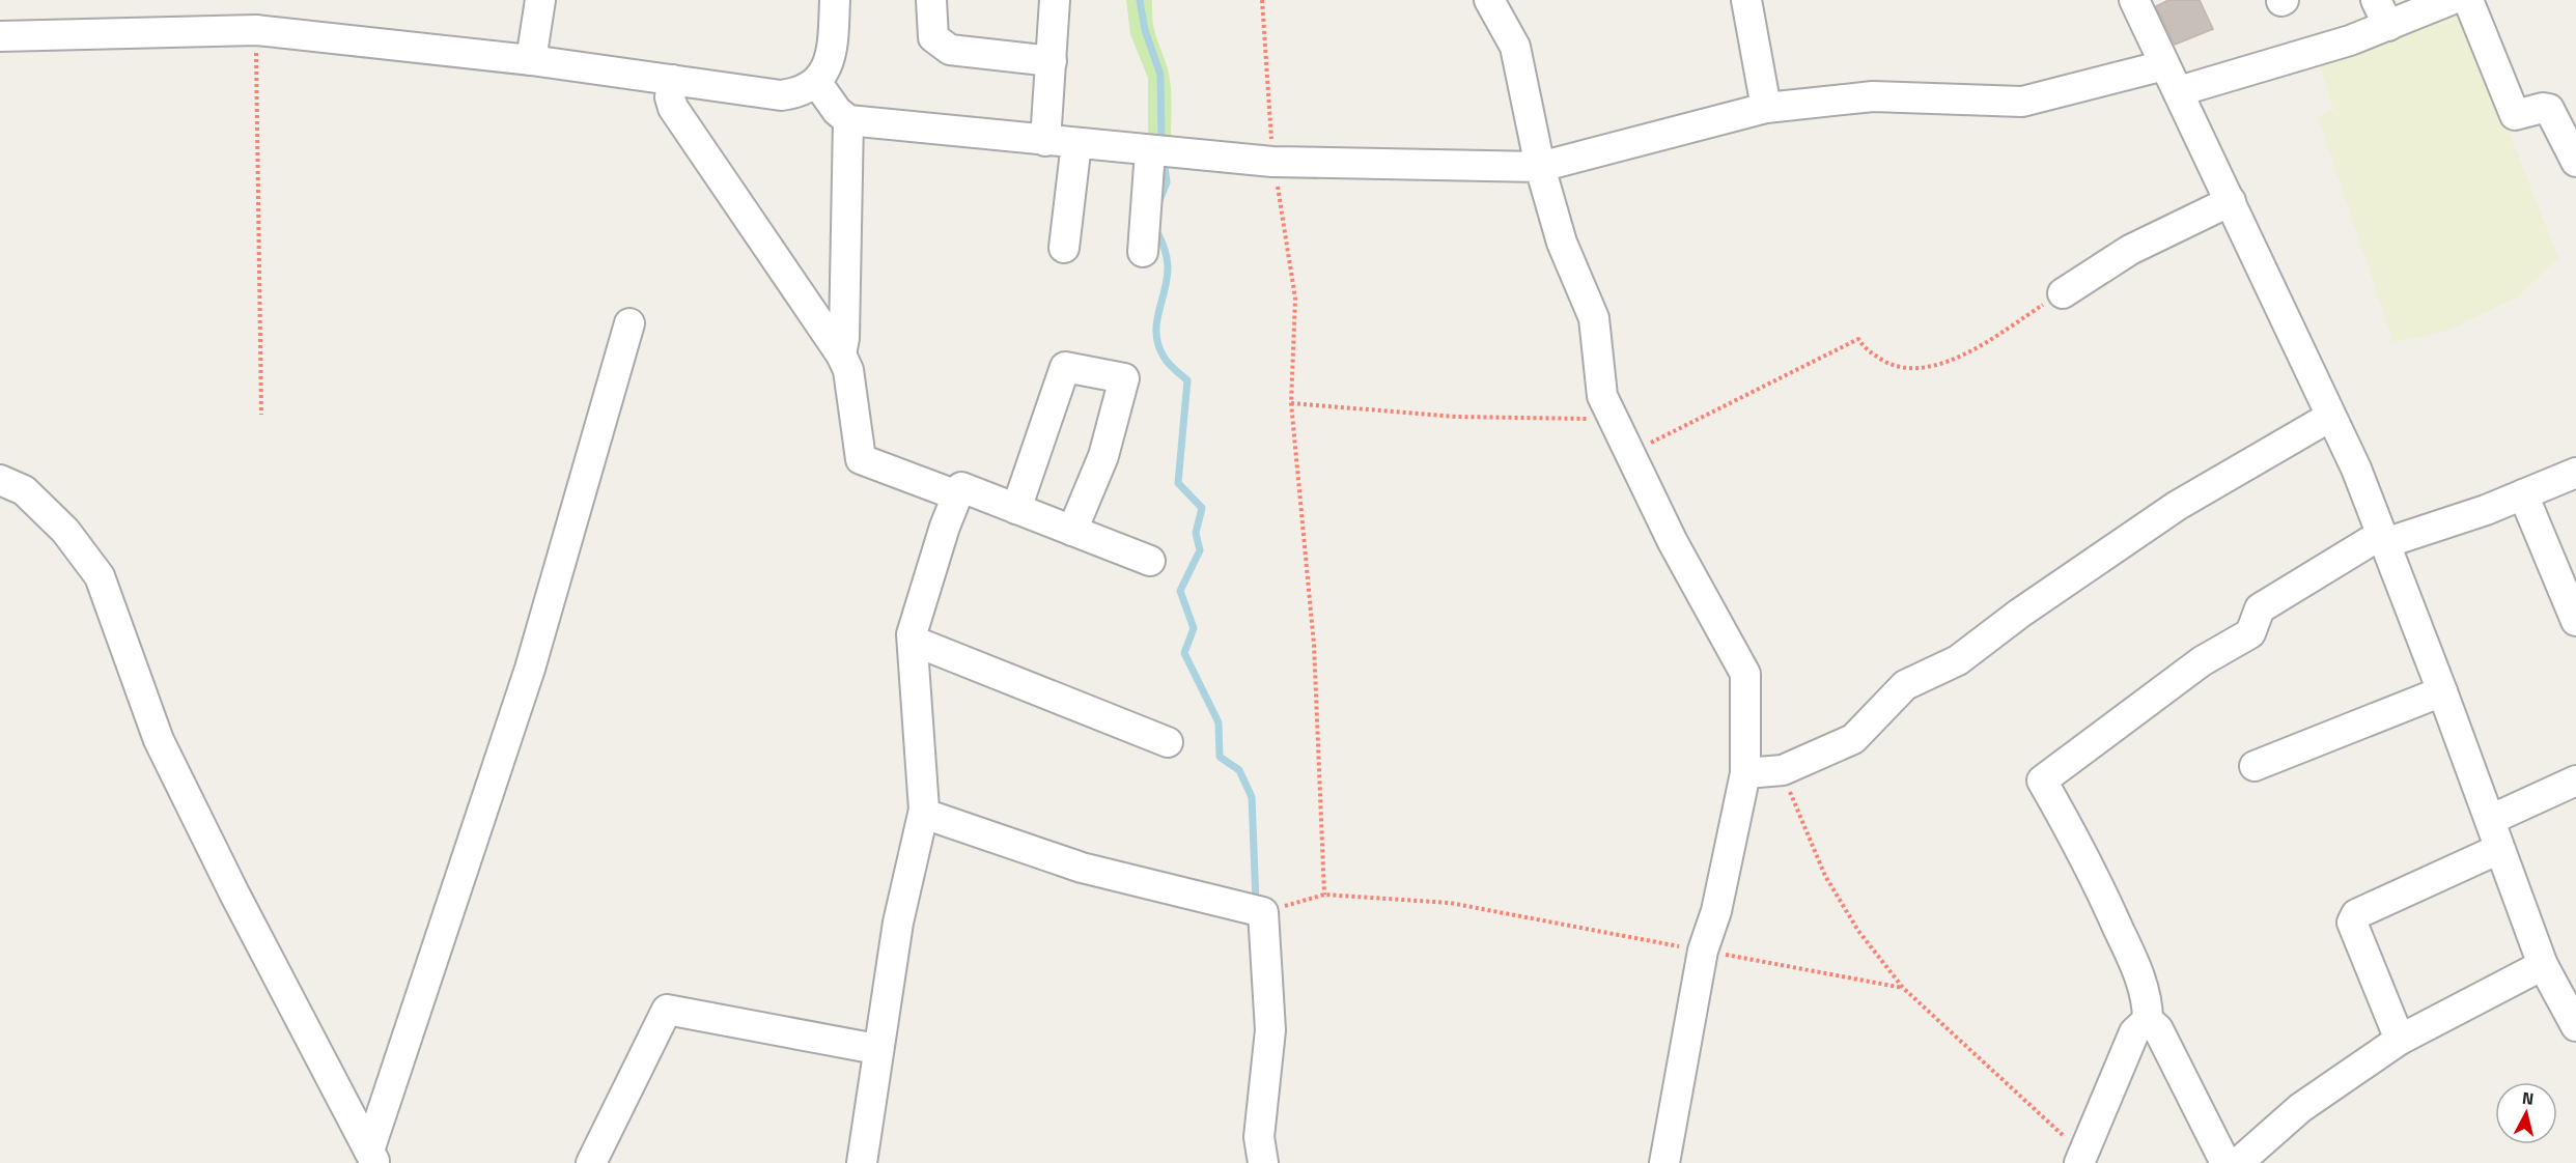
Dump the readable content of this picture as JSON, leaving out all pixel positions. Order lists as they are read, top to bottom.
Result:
{
  "north": "top"
}
